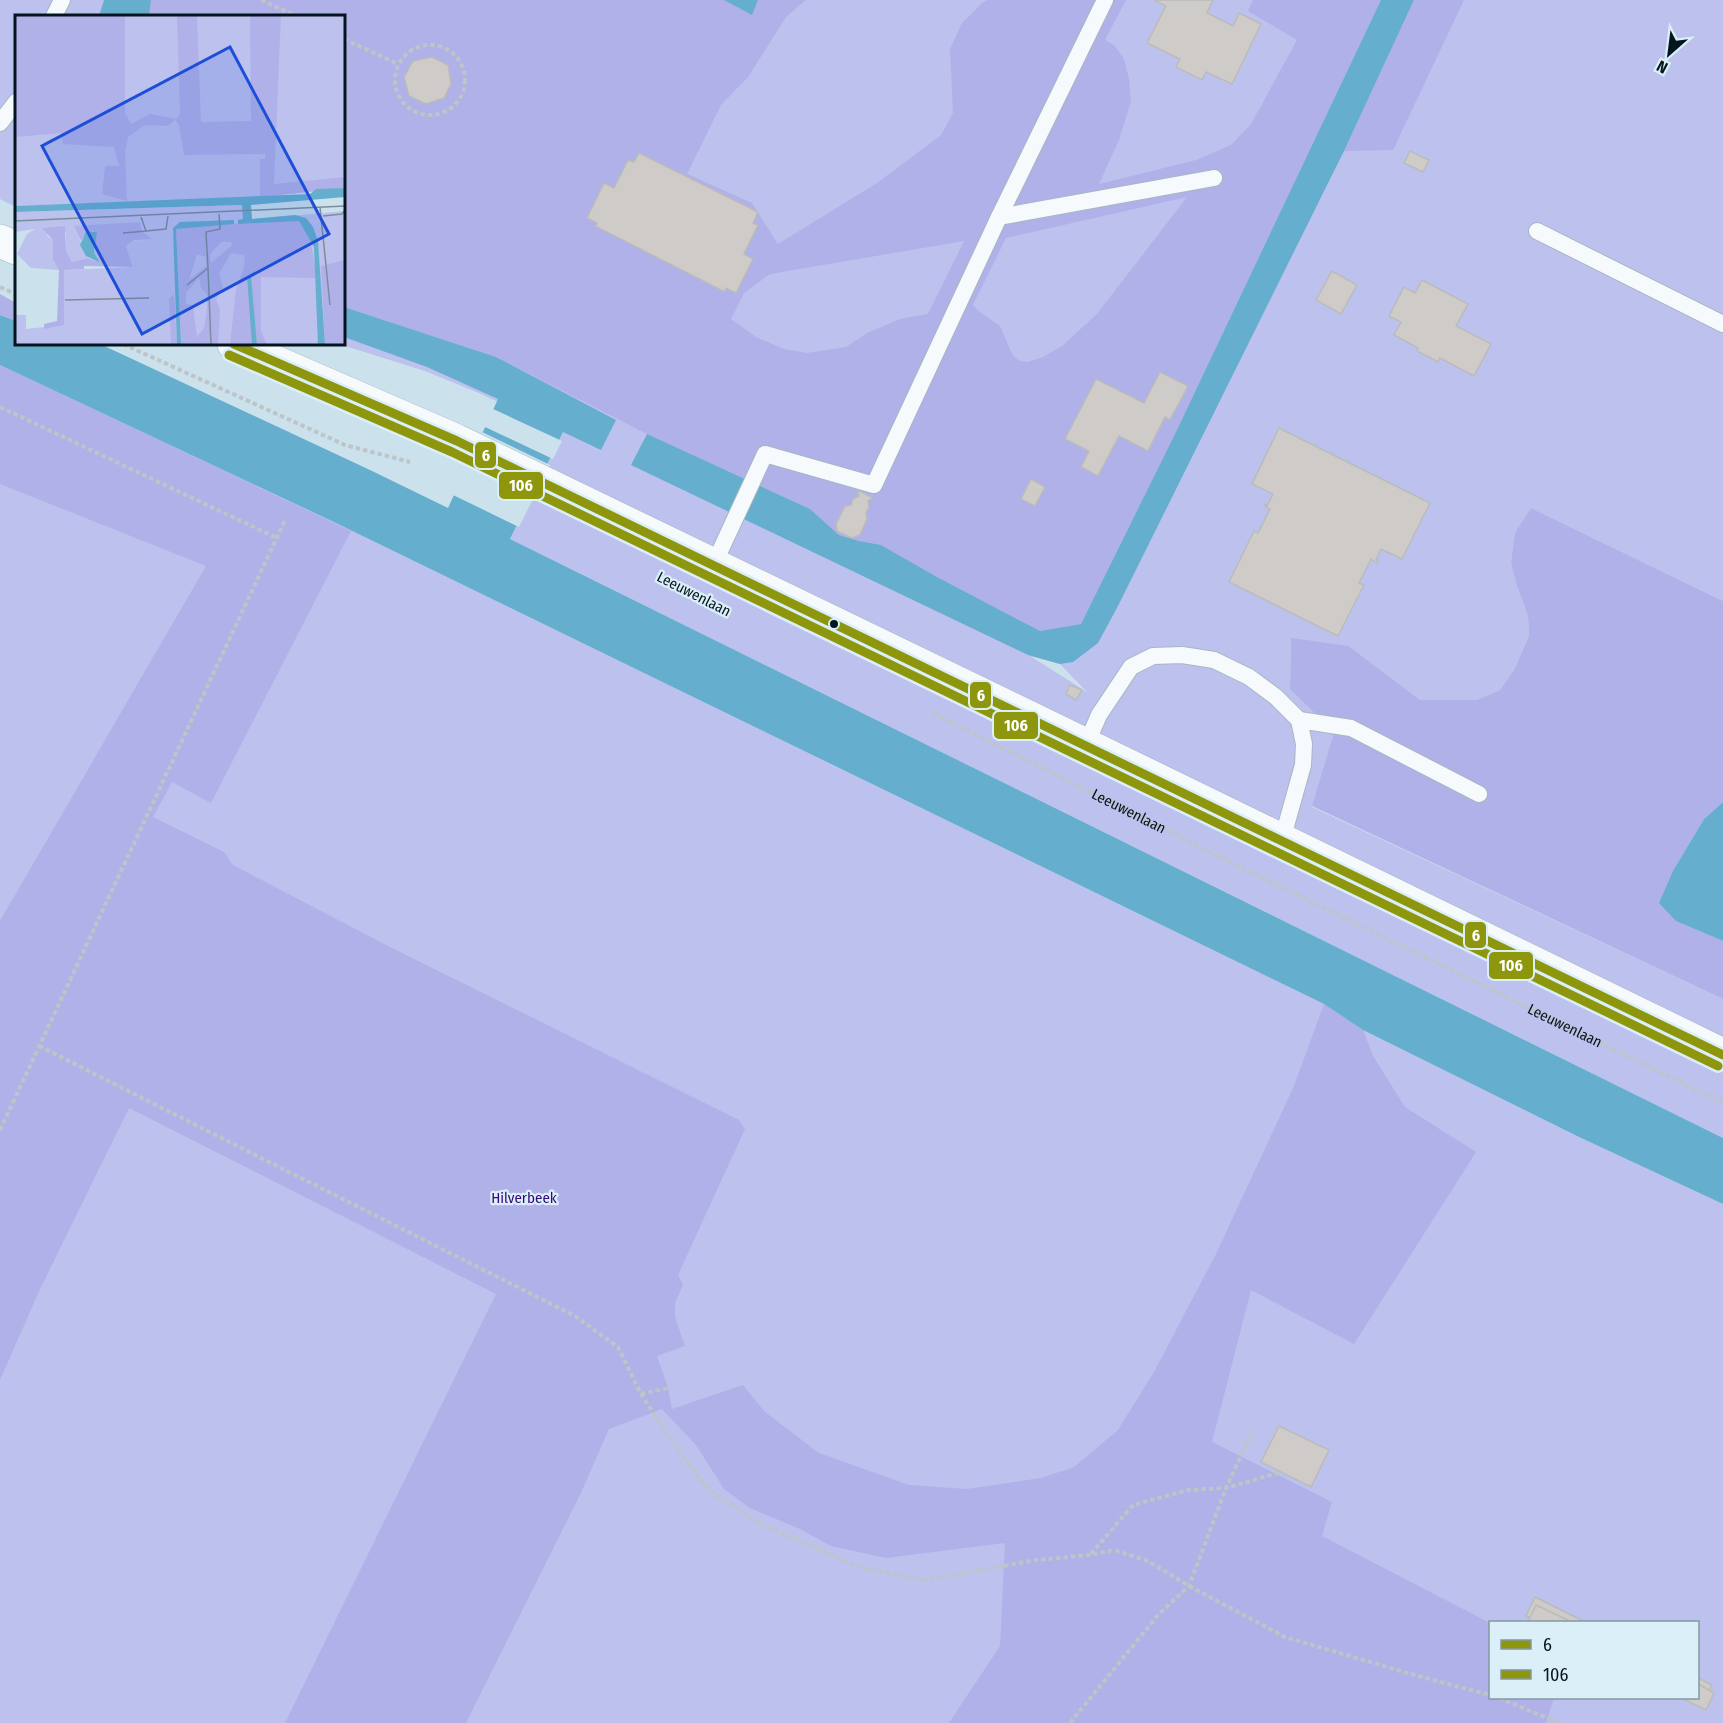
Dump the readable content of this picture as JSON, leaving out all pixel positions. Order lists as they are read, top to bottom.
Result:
{
  "streets": {
    "path": ["Leeuwenlaan"]
  },
  "parks": ["Hilverbeek"],
  "lines": ["transit line 6", "transit line 106"],
  "legend": ["6", "106"],
  "north": "bottom left"
}
